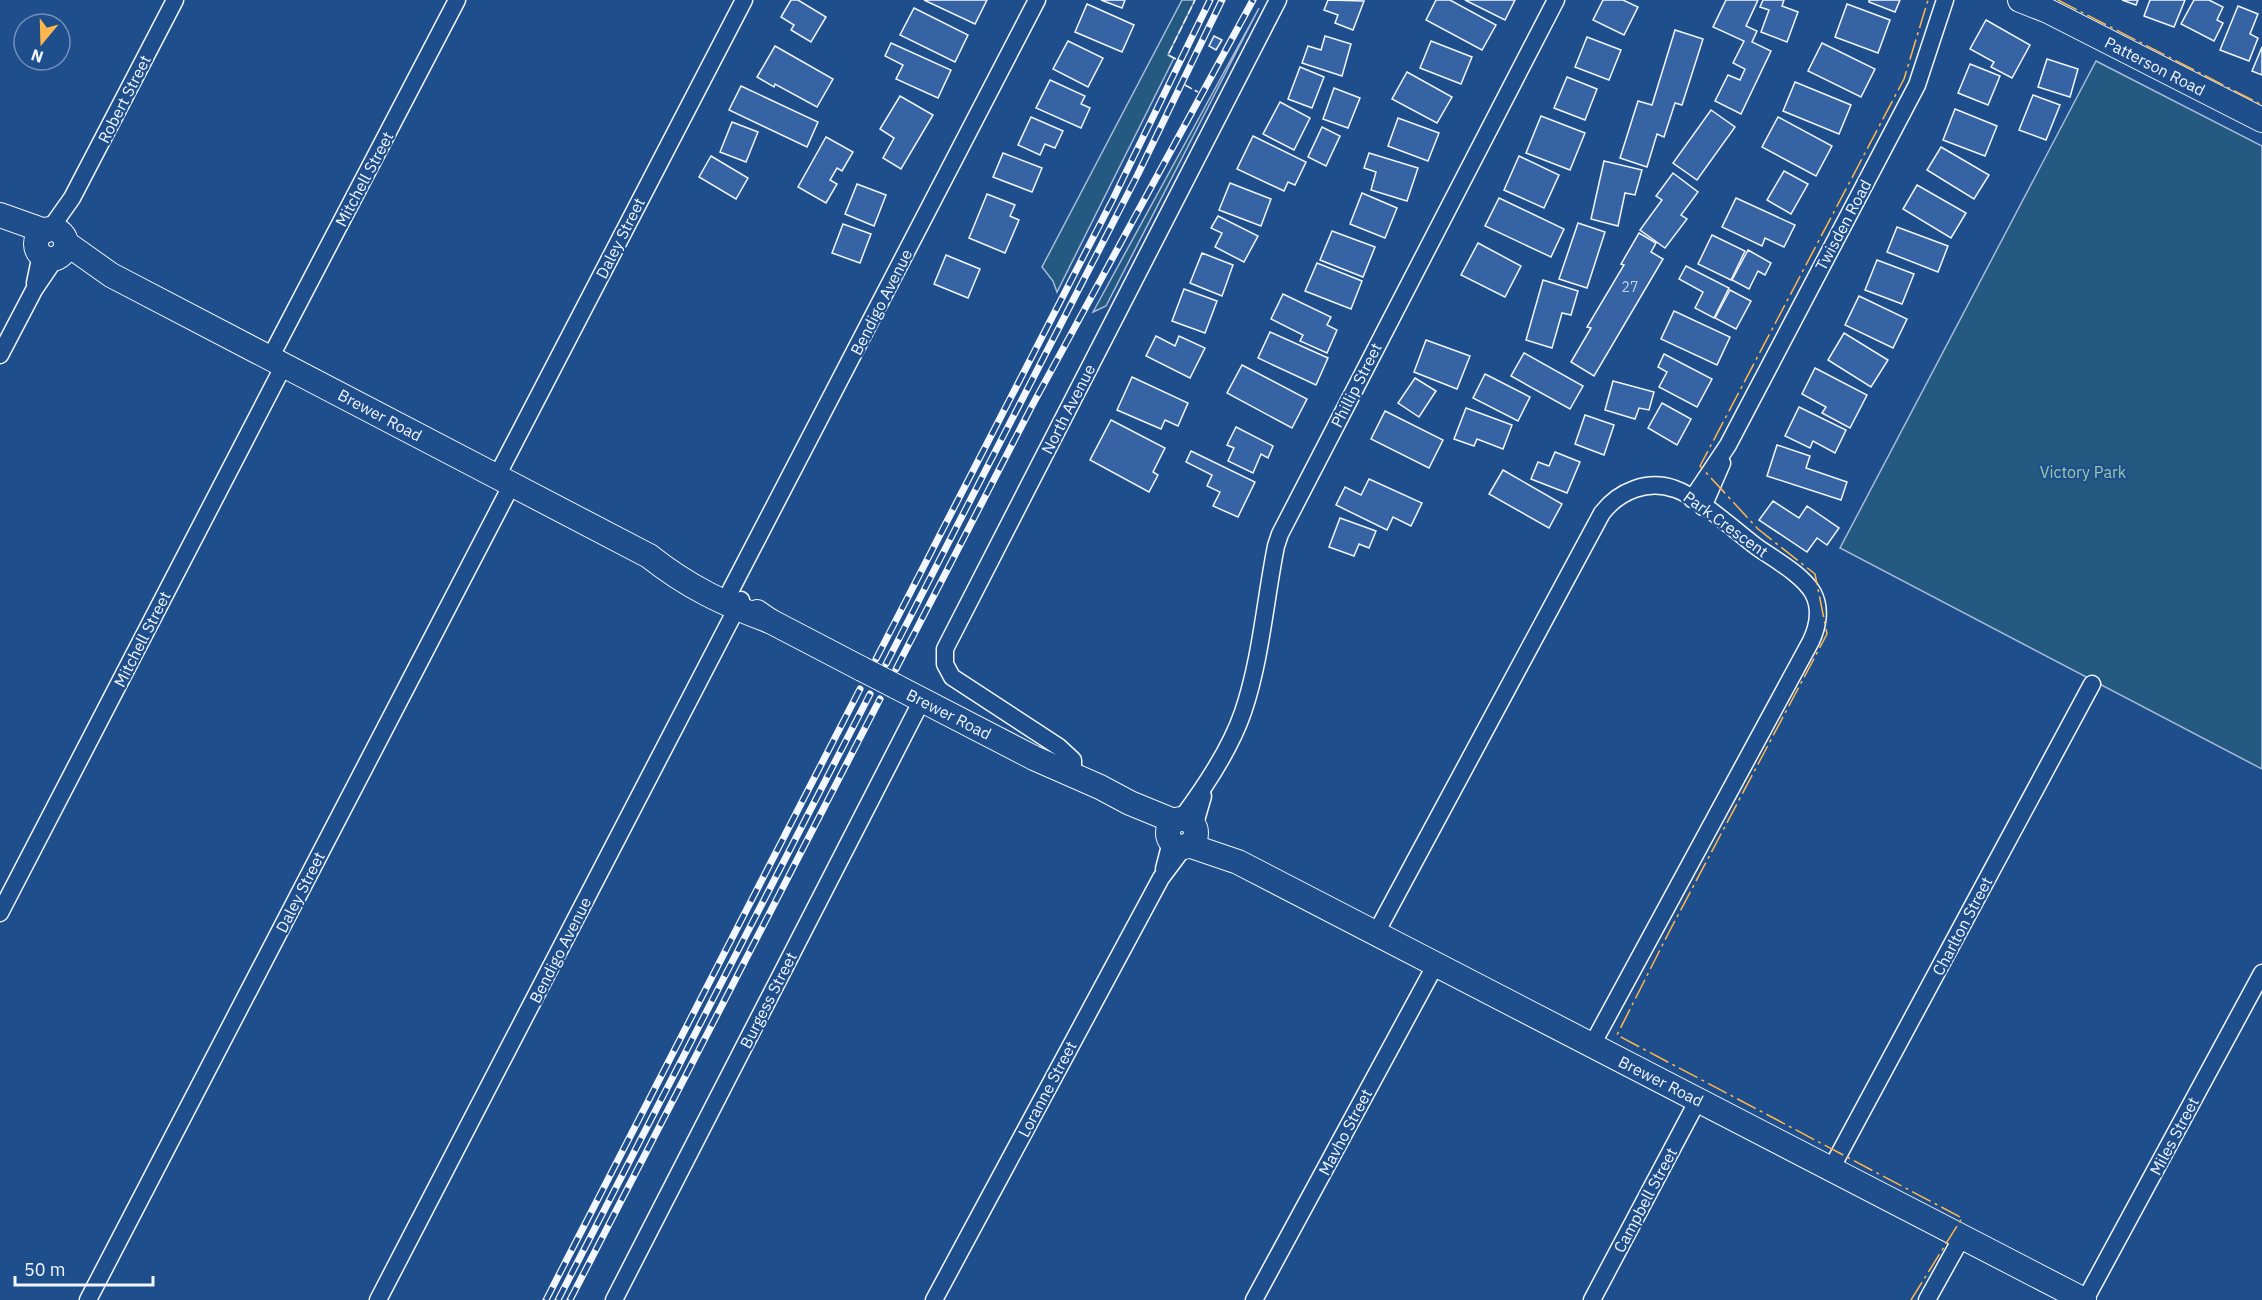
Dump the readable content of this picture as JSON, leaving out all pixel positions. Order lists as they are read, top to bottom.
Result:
{
  "streets": {
    "street": [
      "Patterson Road",
      "Robert Street",
      "Mitchell Street",
      "Twisden Road",
      "Daley Street",
      "Bendigo Avenue",
      "Phillip Street",
      "North Avenue",
      "Brewer Road",
      "Park Crescent",
      "Charlton Street",
      "Burgess Street",
      "Loranne Street",
      "Mavho Street",
      "Miles Street",
      "Campbell Street"
    ]
  },
  "crossings": [
    ["Robert Street", "Brewer Road"],
    ["Mitchell Street", "Brewer Road"],
    ["Twisden Road", "Park Crescent"],
    ["Daley Street", "Brewer Road"],
    ["Bendigo Avenue", "Brewer Road"],
    ["Phillip Street", "Brewer Road"],
    ["Phillip Street", "Loranne Street"],
    ["North Avenue", "Brewer Road"],
    ["Brewer Road", "Park Crescent"],
    ["Brewer Road", "Charlton Street"],
    ["Brewer Road", "Burgess Street"],
    ["Brewer Road", "Loranne Street"],
    ["Brewer Road", "Mavho Street"],
    ["Brewer Road", "Miles Street"],
    ["Brewer Road", "Campbell Street"]
  ],
  "parks": ["Victory Park"],
  "house_numbers": ["27"],
  "scale_bar": "50 m",
  "north": "bottom"
}
